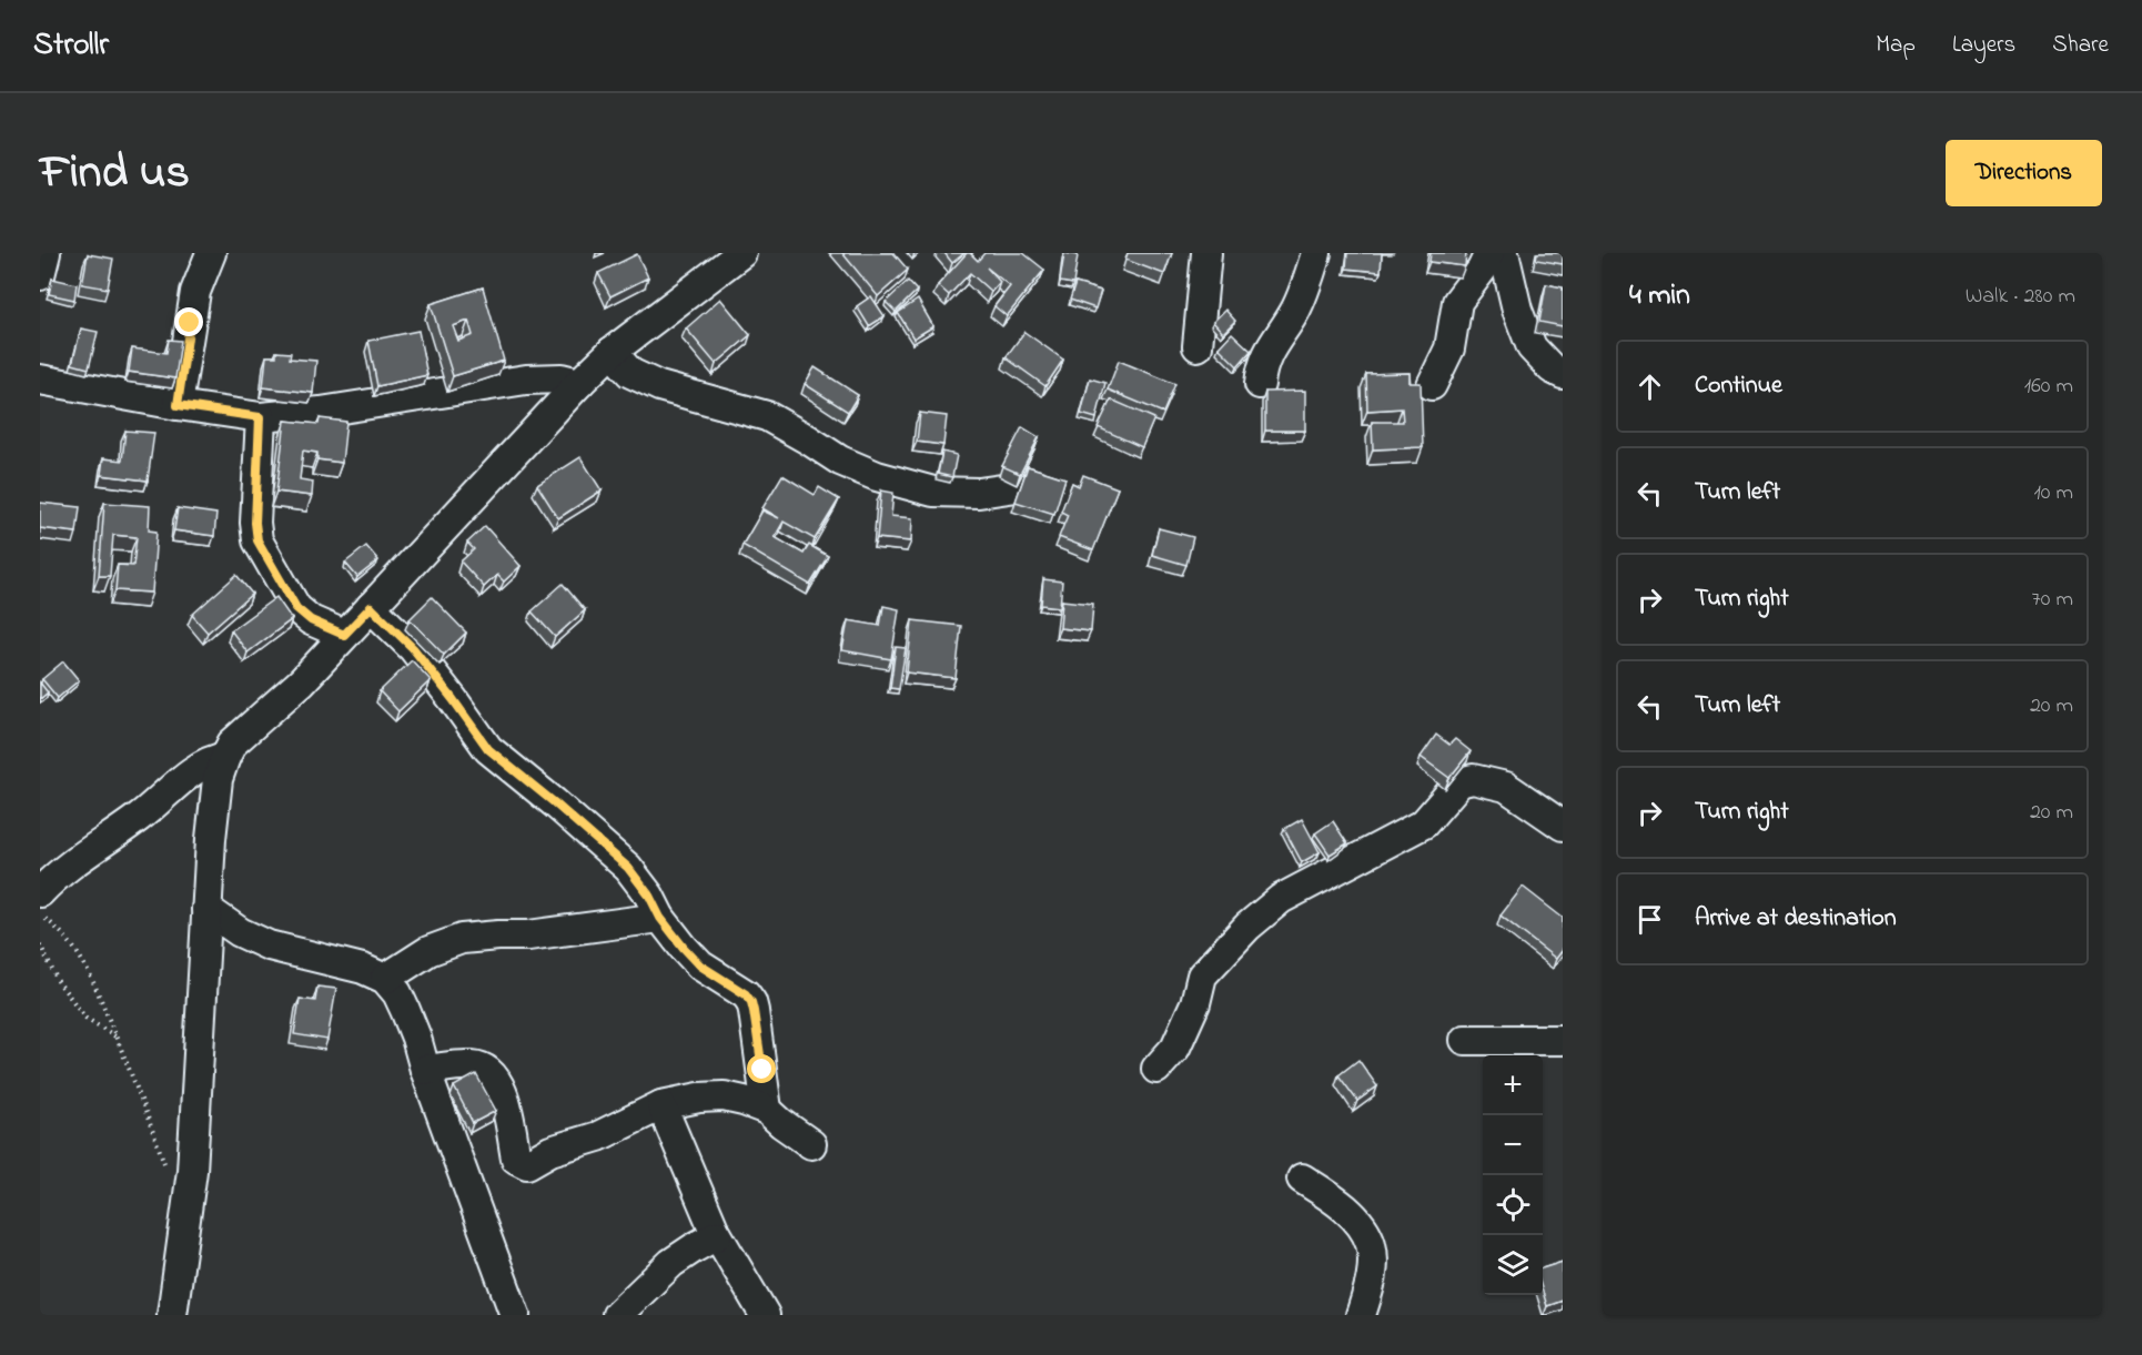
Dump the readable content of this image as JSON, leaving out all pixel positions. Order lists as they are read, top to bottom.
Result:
{
  "page": {
    "header": "Strollr",
    "nav": ["Map", "Layers", "Share"],
    "title": "Find us",
    "buttons": "Directions",
    "heading": ["4 min", "Walk · 280 m"],
    "list": [
      ["Continue", "160 m"],
      ["Turn left", "10 m"],
      ["Turn right", "70 m"],
      ["Turn left", "20 m"],
      ["Turn right", "20 m"],
      "Arrive at destination"
    ],
    "map_buttons": ["+", "−"]
  }
}
